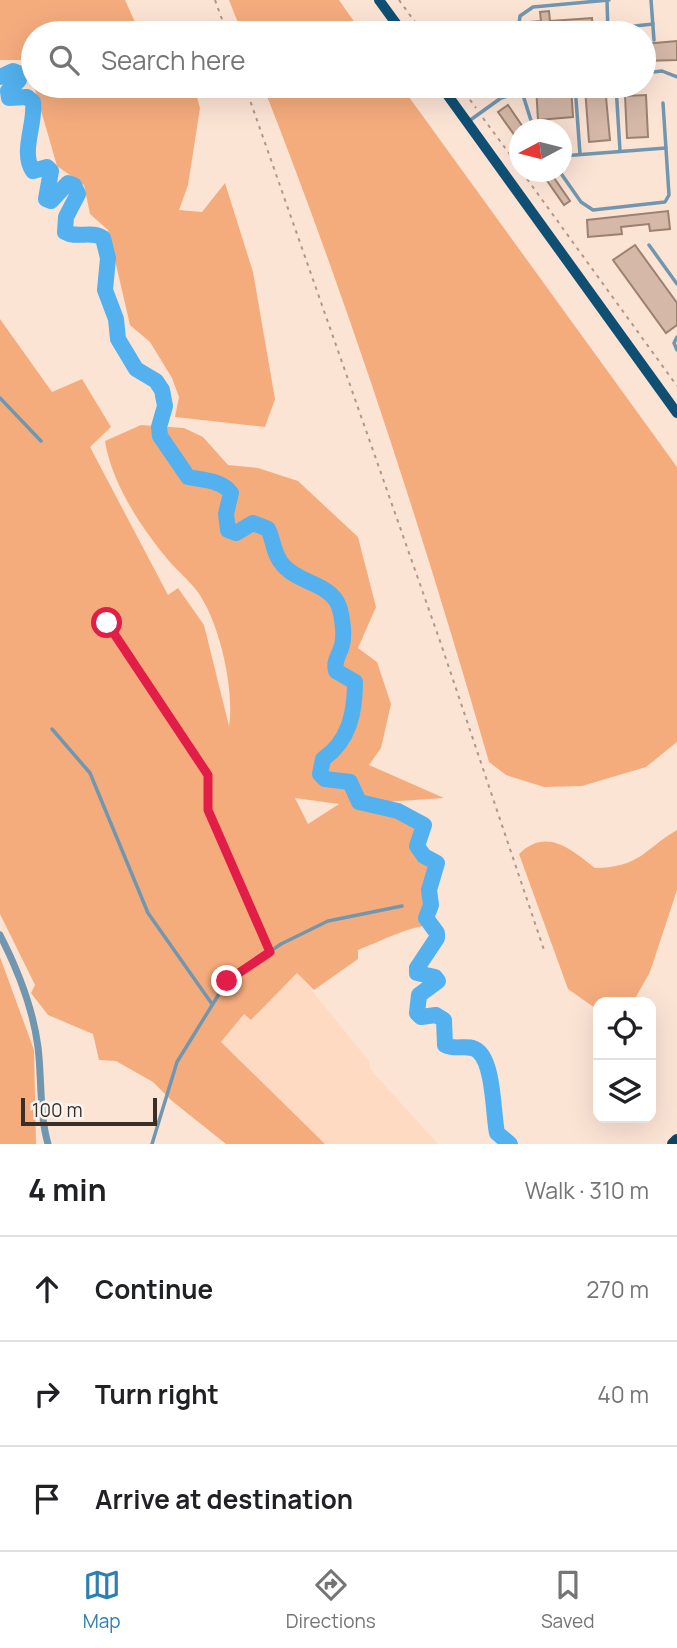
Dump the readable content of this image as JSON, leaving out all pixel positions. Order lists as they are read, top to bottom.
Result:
{
  "scale_bar": "100 m",
  "north": "left",
  "page": {
    "search": "Search here",
    "scale": "100 m",
    "heading": ["4 min", "Walk · 310 m"],
    "list": [
      ["Continue", "270 m"],
      ["Turn right", "40 m"],
      "Arrive at destination"
    ],
    "nav": ["Map", "Directions", "Saved"]
  }
}
